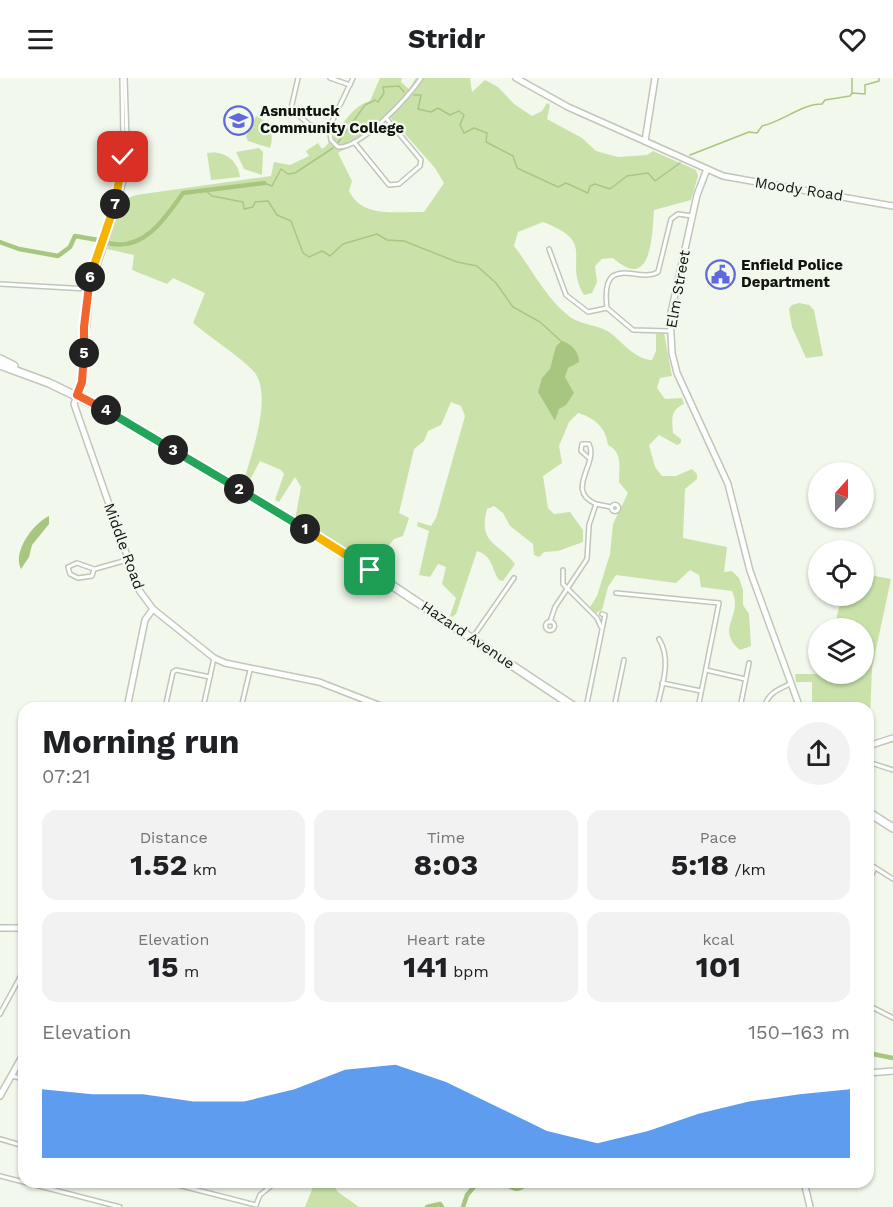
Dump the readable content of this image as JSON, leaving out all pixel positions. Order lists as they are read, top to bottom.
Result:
{
  "streets": {
    "main road": ["Hazard Avenue"],
    "street": ["Moody Road", "Elm Street", "Middle Road"]
  },
  "crossings": [
    ["Moody Road", "Elm Street"],
    ["Middle Road", "Hazard Avenue"]
  ],
  "places": {
    "school or university": ["Asnuntuck Community College"],
    "public building": ["Enfield Police Department"]
  },
  "north": "top",
  "page": {
    "header": "Stridr",
    "pins": [
      "7",
      "6",
      "5",
      "4",
      "3",
      "2",
      "1"
    ],
    "heading": ["Morning run", "07:21"],
    "stats": [
      ["Distance", "1.52 km"],
      ["Time", "8:03"],
      ["Pace", "5:18 /km"],
      ["Elevation", "15 m"],
      ["Heart rate", "141 bpm"],
      ["kcal", "101"]
    ],
    "chart": ["Elevation", "150–163 m"]
  }
}
